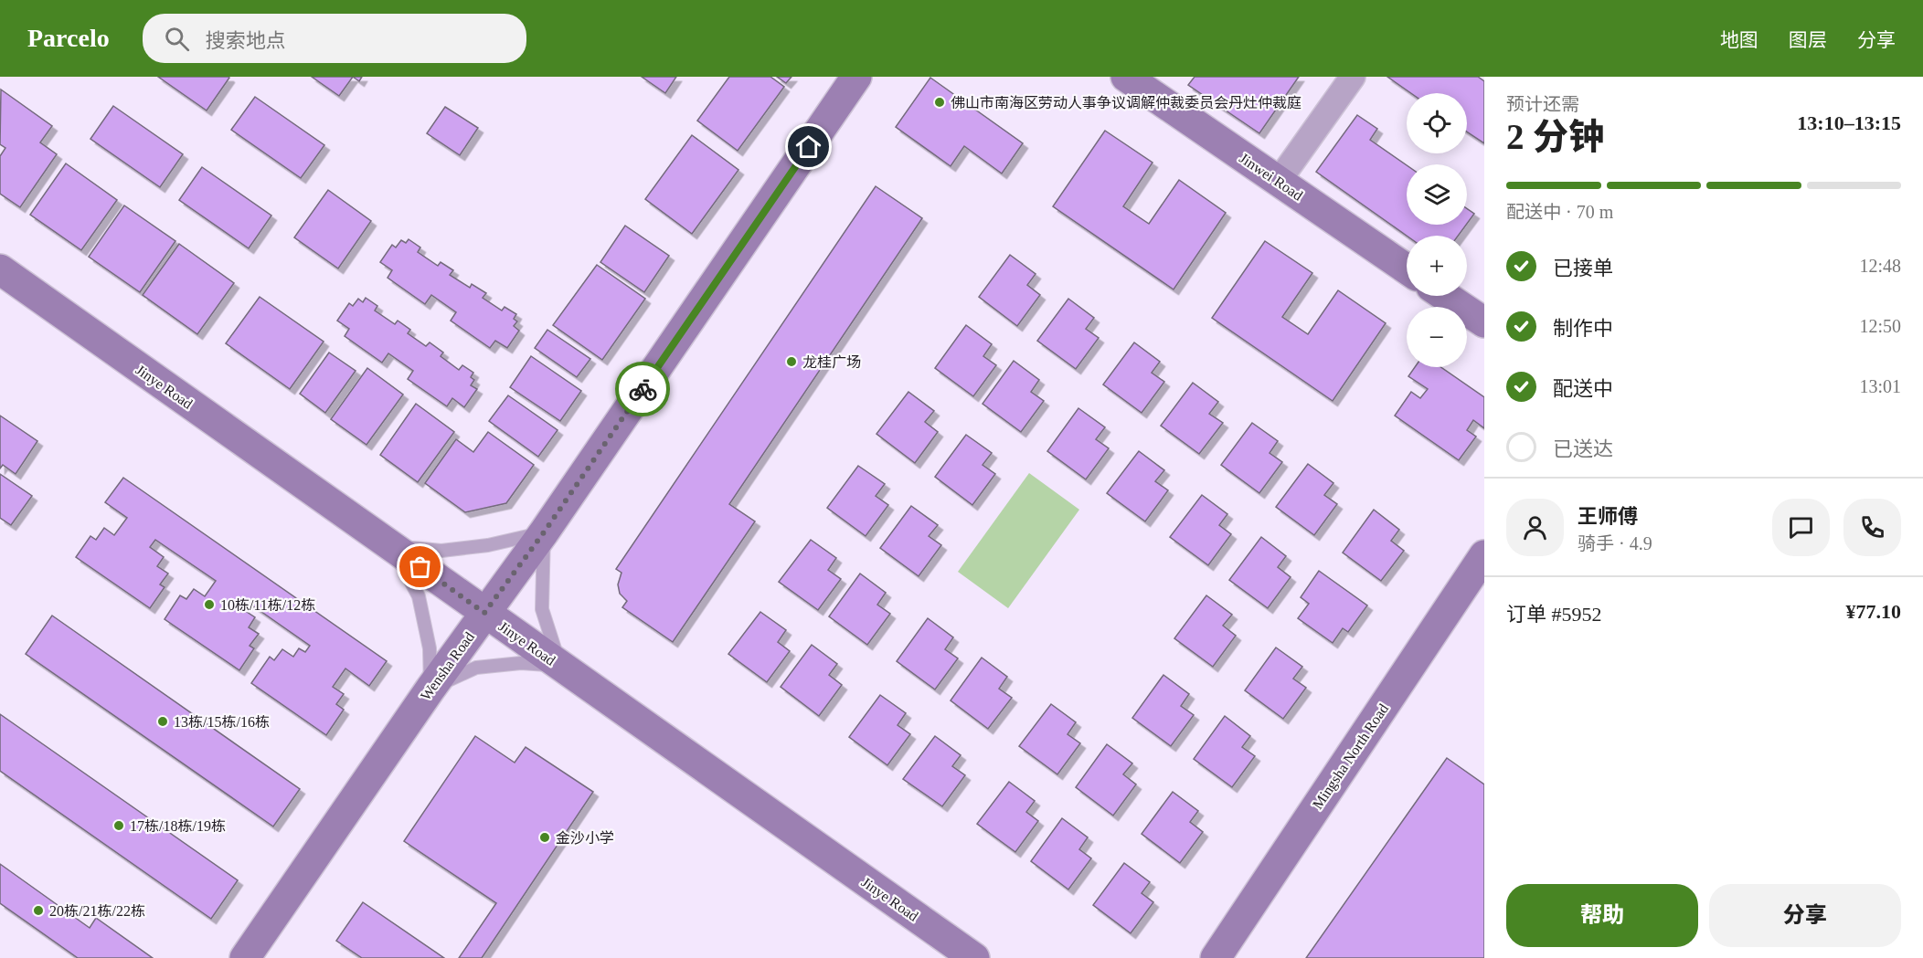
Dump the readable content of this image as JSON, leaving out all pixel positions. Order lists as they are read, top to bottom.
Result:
{
  "streets": {
    "street": [
      "Jinwei Road",
      "Jinye Road",
      "Wensha Road",
      "Mingsha North Road"
    ]
  },
  "crossings": [
    ["Jinye Road", "Wensha Road"]
  ],
  "places": [
    "佛山市南海区劳动人事争议调解仲裁委员会丹灶仲裁庭",
    "龙桂广场",
    "10栋/11栋/12栋",
    "13栋/15栋/16栋",
    "17栋/18栋/19栋",
    "金沙小学",
    "20栋/21栋/22栋"
  ],
  "page": {
    "header": "Parcelo",
    "search": "搜索地点",
    "nav": ["地图", "图层", "分享"],
    "heading": ["2 分钟", "预计还需", "13:10–13:15"],
    "panel": [
      "王师傅",
      "骑手 · 4.9",
      "订单 #5952",
      "¥77.10"
    ],
    "map_buttons": ["+", "−"],
    "bar": "配送中 · 70 m",
    "list": [
      ["已接单", "12:48"],
      ["制作中", "12:50"],
      ["配送中", "13:01"],
      "已送达"
    ],
    "buttons": ["帮助", "分享"]
  }
}
